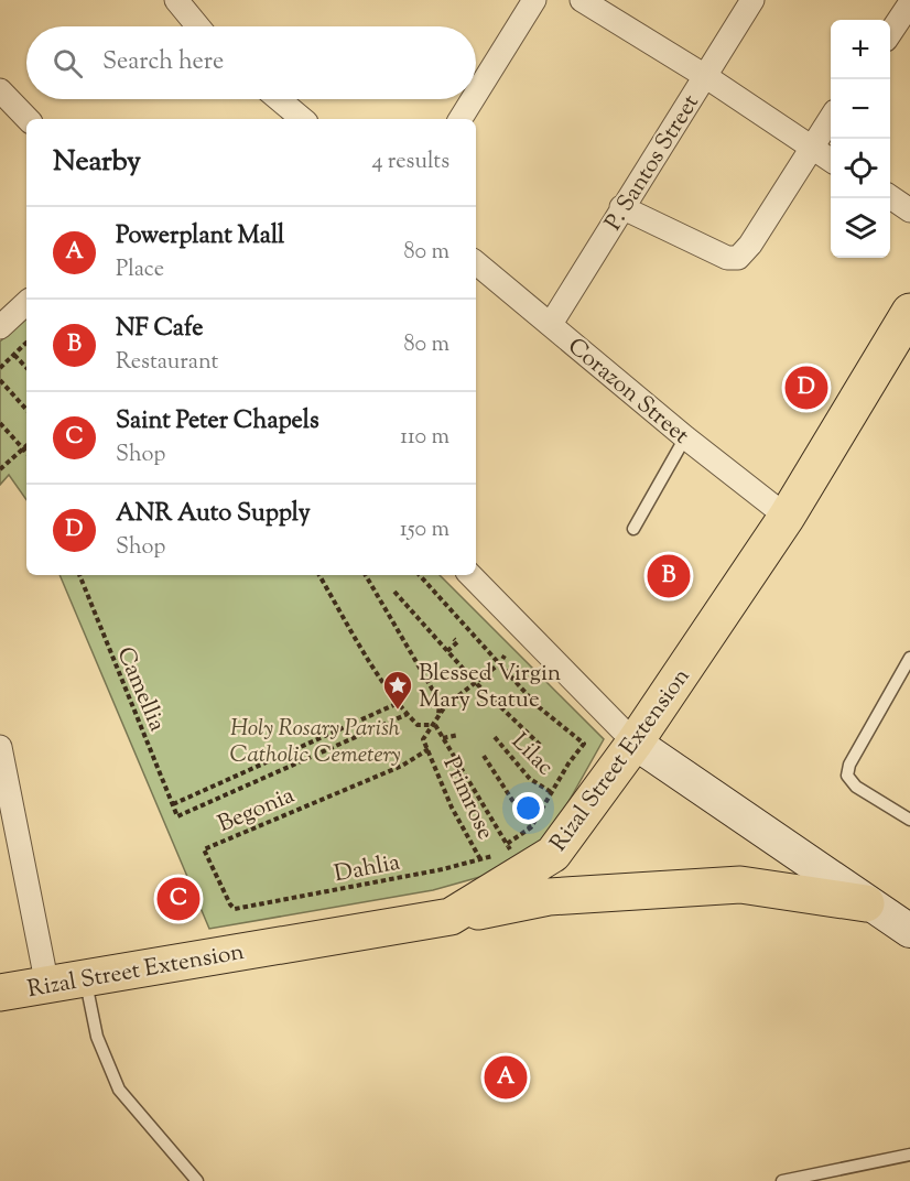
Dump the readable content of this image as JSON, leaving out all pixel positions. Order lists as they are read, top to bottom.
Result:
{
  "streets": {
    "main road": ["Rizal Street Extension"],
    "street": ["P. Santos Street", "Corazon Street"],
    "path": [
      "Camellia",
      "Lilac",
      "Primrose",
      "Begonia",
      "Dahlia"
    ]
  },
  "crossings": [
    ["P. Santos Street", "Corazon Street"],
    ["Corazon Street", "Rizal Street Extension"],
    ["Primrose", "Begonia"],
    ["Primrose", "Dahlia"],
    ["Begonia", "Dahlia"]
  ],
  "parks": ["Holy Rosary Parish Catholic Cemetery"],
  "places": {
    "place": ["Blessed Virgin Mary Statue"]
  },
  "page": {
    "map_buttons": ["+", "−"],
    "search": "Search here",
    "heading": ["Nearby", "4 results"],
    "list": [
      {
        "mark": "A",
        "name": "Powerplant Mall",
        "note": "Place",
        "value": "80 m"
      },
      {
        "mark": "B",
        "name": "NF Cafe",
        "note": "Restaurant",
        "value": "80 m"
      },
      {
        "mark": "C",
        "name": "Saint Peter Chapels",
        "note": "Shop",
        "value": "110 m"
      },
      {
        "mark": "D",
        "name": "ANR Auto Supply",
        "note": "Shop",
        "value": "150 m"
      }
    ],
    "pins": [
      "D",
      "B",
      "C",
      "A"
    ]
  }
}
